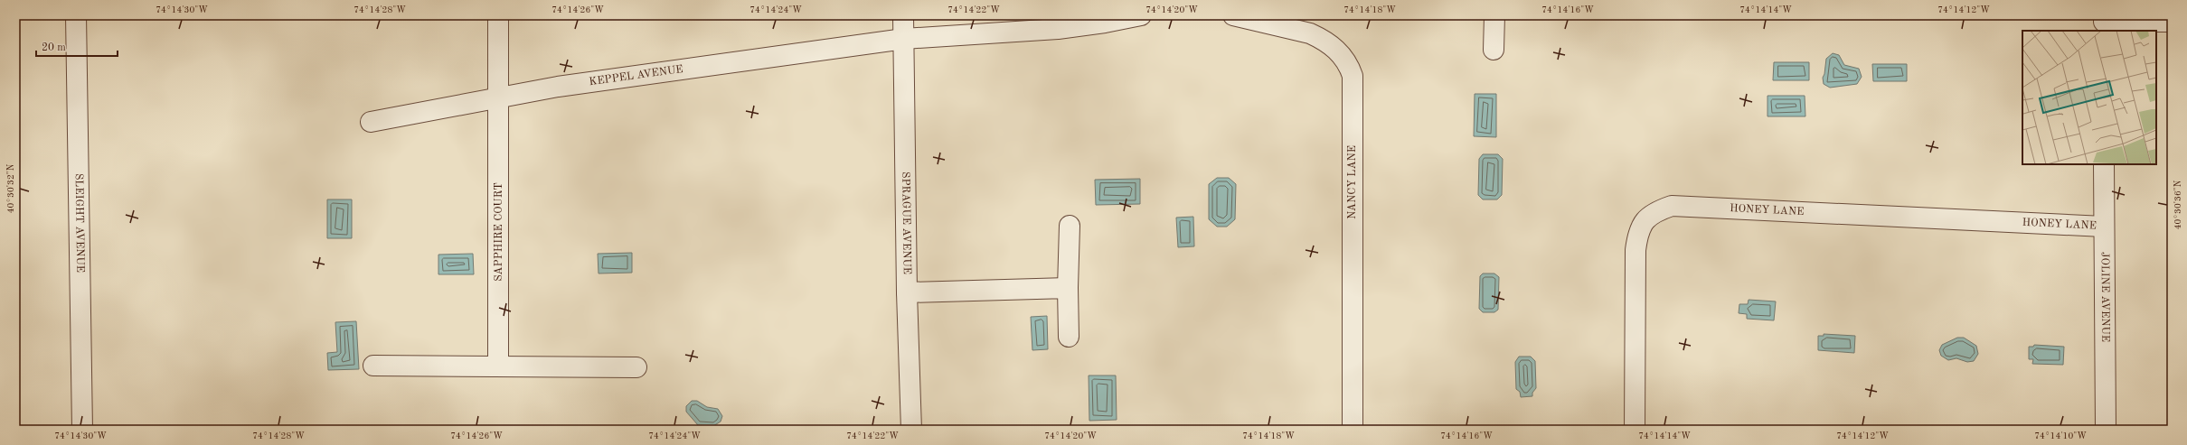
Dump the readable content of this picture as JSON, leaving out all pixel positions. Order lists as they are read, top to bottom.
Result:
{
  "streets": {
    "street": [
      "KEPPEL AVENUE",
      "NANCY LANE",
      "HONEY LANE",
      "SLEIGHT AVENUE",
      "SPRAGUE AVENUE",
      "SAPPHIRE COURT",
      "JOLINE AVENUE"
    ]
  },
  "crossings": [
    ["KEPPEL AVENUE", "SPRAGUE AVENUE"],
    ["KEPPEL AVENUE", "SAPPHIRE COURT"],
    ["HONEY LANE", "JOLINE AVENUE"]
  ],
  "scale_bar": "20 m",
  "coordinates": [
    "74°14'30\"W",
    "74°14'28\"W",
    "74°14'26\"W",
    "74°14'24\"W",
    "74°14'22\"W",
    "74°14'20\"W",
    "74°14'18\"W",
    "74°14'16\"W",
    "74°14'14\"W",
    "74°14'12\"W",
    "40°30'32\"N",
    "40°30'36\"N",
    "74°14'10\"W"
  ]
}
